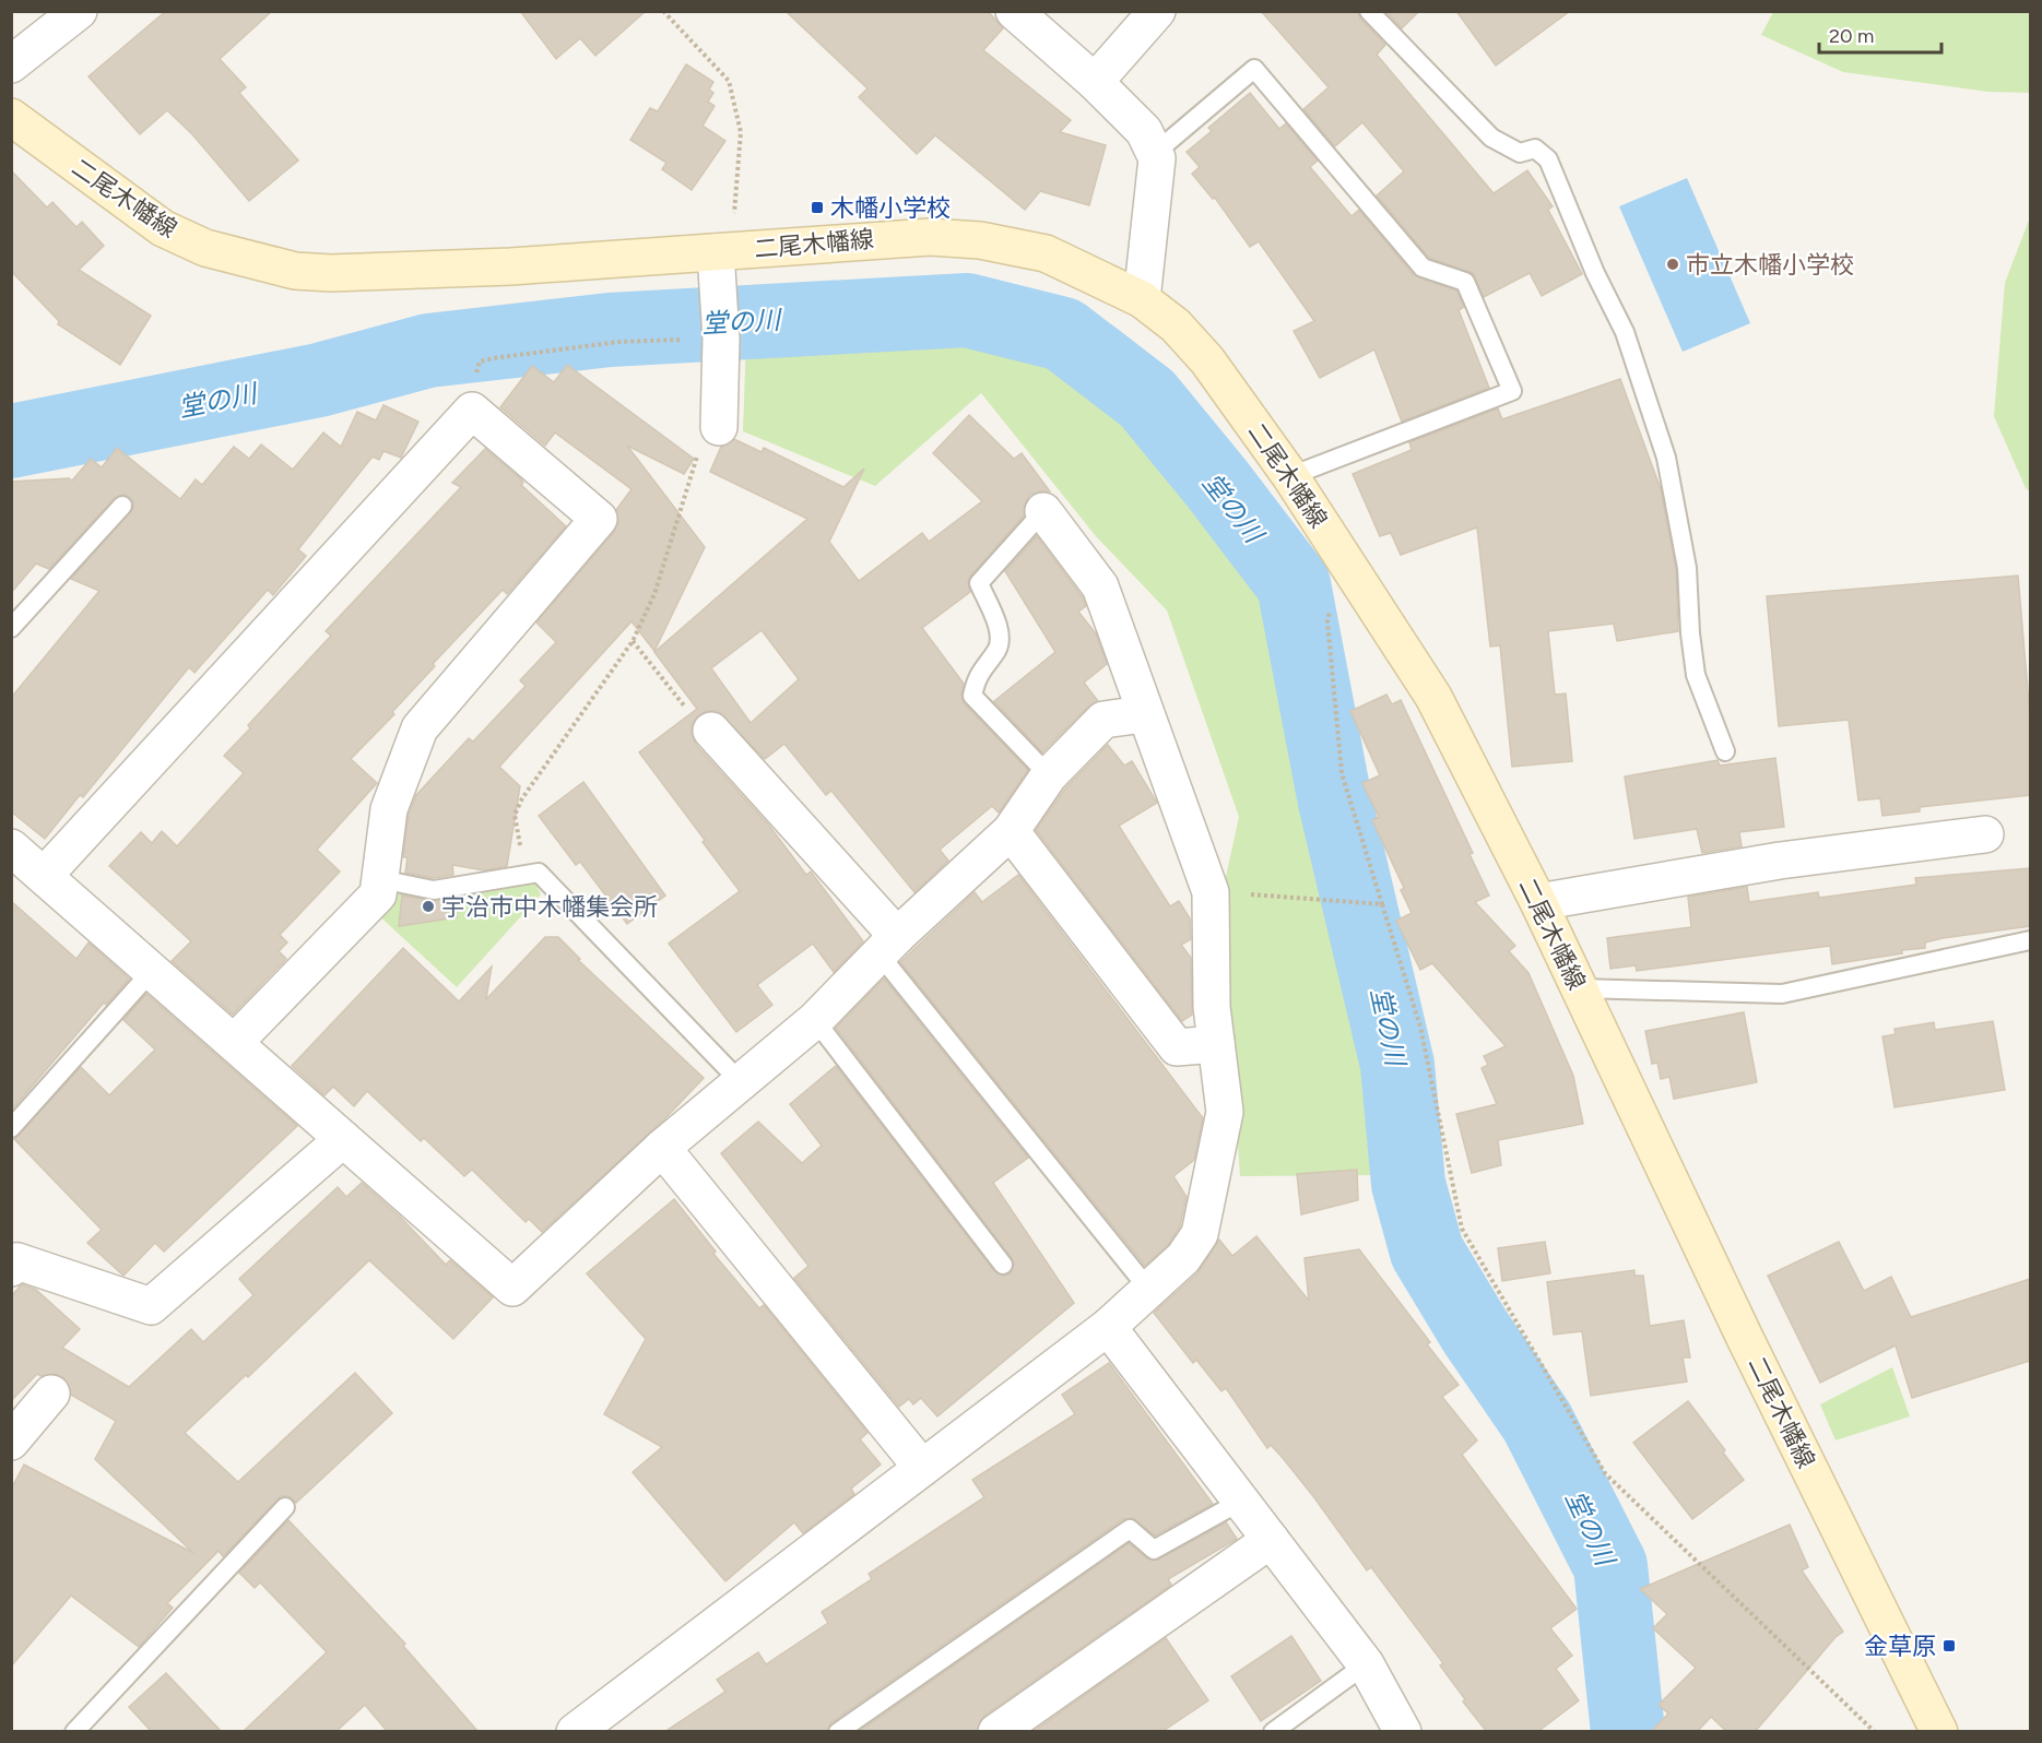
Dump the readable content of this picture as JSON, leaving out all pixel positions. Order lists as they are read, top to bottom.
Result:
{
  "streets": {
    "main road": ["二尾木幡線"]
  },
  "water": ["堂の川"],
  "places": {
    "transit": ["木幡小学校", "金草原"],
    "other": ["市立木幡小学校", "宇治市中木幡集会所"]
  },
  "scale_bar": "20 m"
}
